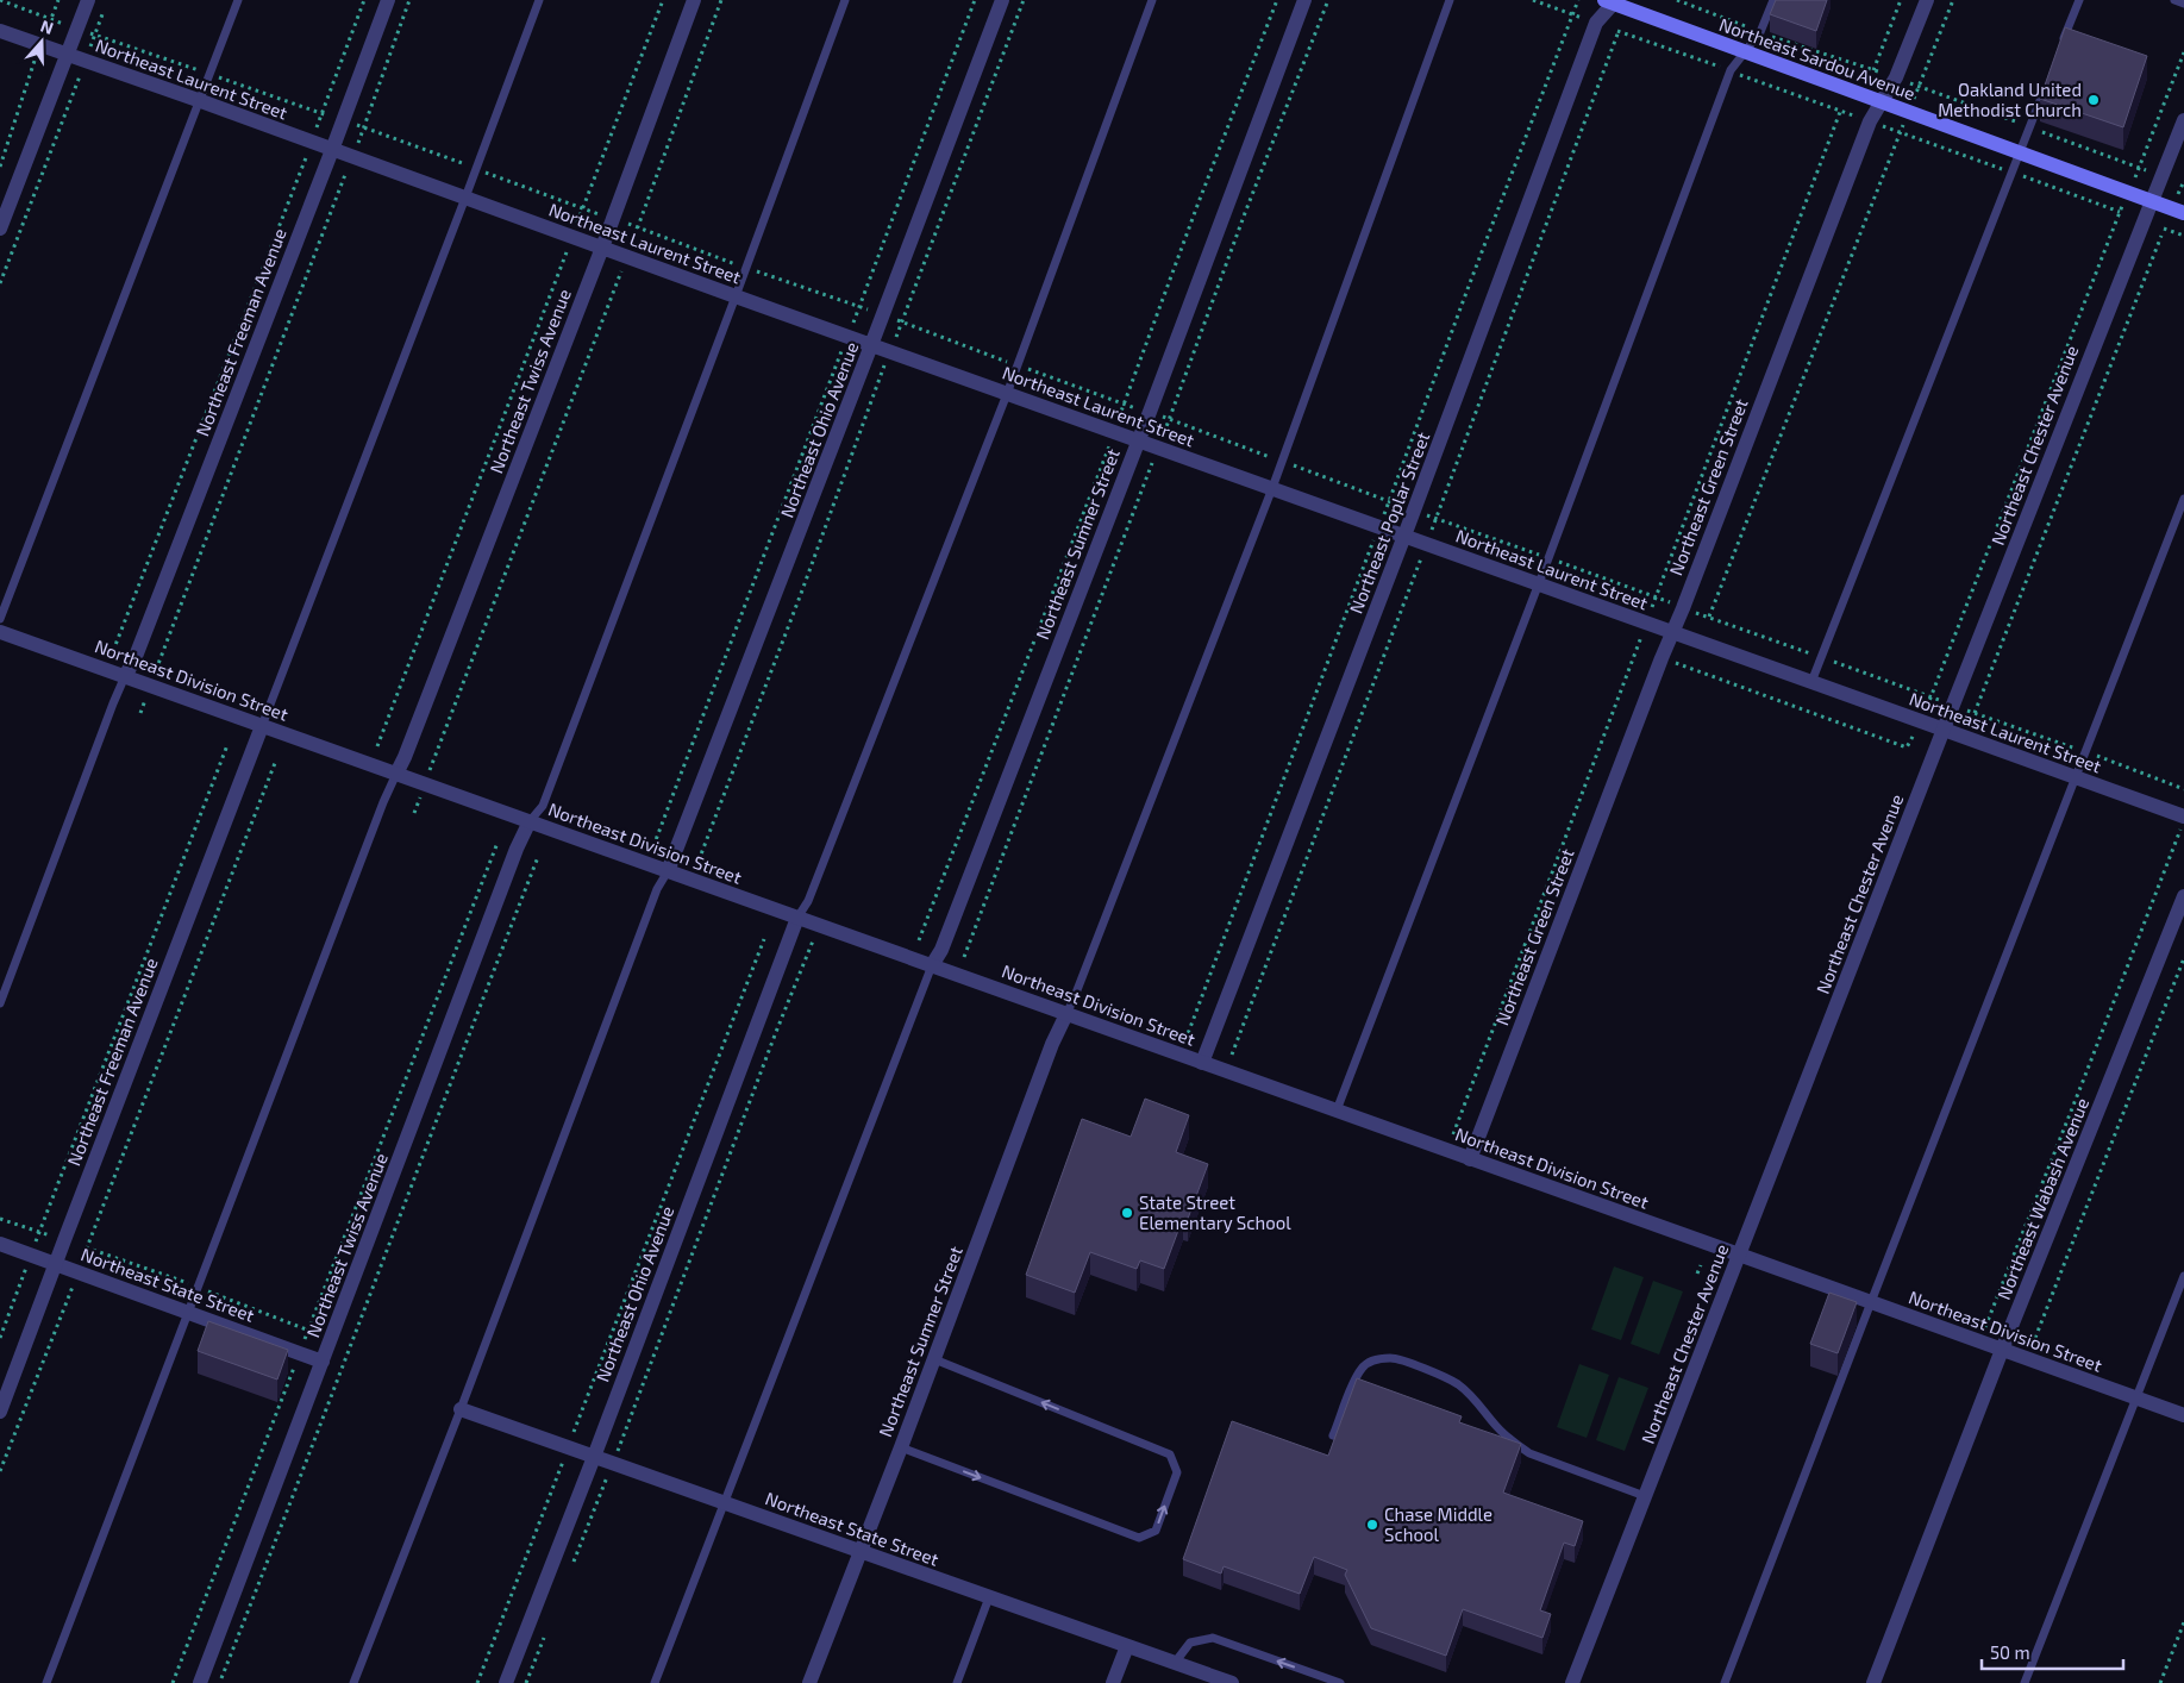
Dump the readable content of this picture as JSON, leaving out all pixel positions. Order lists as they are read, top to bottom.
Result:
{
  "streets": {
    "main road": ["Northeast Sardou Avenue"],
    "street": [
      "Northeast Laurent Street",
      "Northeast Freeman Avenue",
      "Northeast Twiss Avenue",
      "Northeast Ohio Avenue",
      "Northeast Chester Avenue",
      "Northeast Green Street",
      "Northeast Poplar Street",
      "Northeast Sumner Street",
      "Northeast Division Street",
      "Northeast Wabash Avenue",
      "Northeast State Street"
    ]
  },
  "crossings": [
    ["Northeast Sardou Avenue", "Northeast Chester Avenue"],
    ["Northeast Sardou Avenue", "Northeast Green Street"],
    ["Northeast Sardou Avenue", "Northeast Poplar Street"],
    ["Northeast Laurent Street", "Northeast Freeman Avenue"],
    ["Northeast Laurent Street", "Northeast Twiss Avenue"],
    ["Northeast Laurent Street", "Northeast Ohio Avenue"],
    ["Northeast Laurent Street", "Northeast Chester Avenue"],
    ["Northeast Laurent Street", "Northeast Green Street"],
    ["Northeast Laurent Street", "Northeast Poplar Street"],
    ["Northeast Laurent Street", "Northeast Sumner Street"],
    ["Northeast Freeman Avenue", "Northeast Division Street"],
    ["Northeast Freeman Avenue", "Northeast State Street"],
    ["Northeast Twiss Avenue", "Northeast Division Street"],
    ["Northeast Twiss Avenue", "Northeast State Street"],
    ["Northeast Ohio Avenue", "Northeast Division Street"],
    ["Northeast Ohio Avenue", "Northeast State Street"],
    ["Northeast Chester Avenue", "Northeast Division Street"],
    ["Northeast Green Street", "Northeast Division Street"],
    ["Northeast Poplar Street", "Northeast Division Street"],
    ["Northeast Sumner Street", "Northeast Division Street"],
    ["Northeast Sumner Street", "Northeast State Street"],
    ["Northeast Division Street", "Northeast Wabash Avenue"]
  ],
  "places": ["Oakland United Methodist Church", "State Street Elementary School", "Chase Middle School"],
  "scale_bar": "50 m",
  "north": "top"
}
